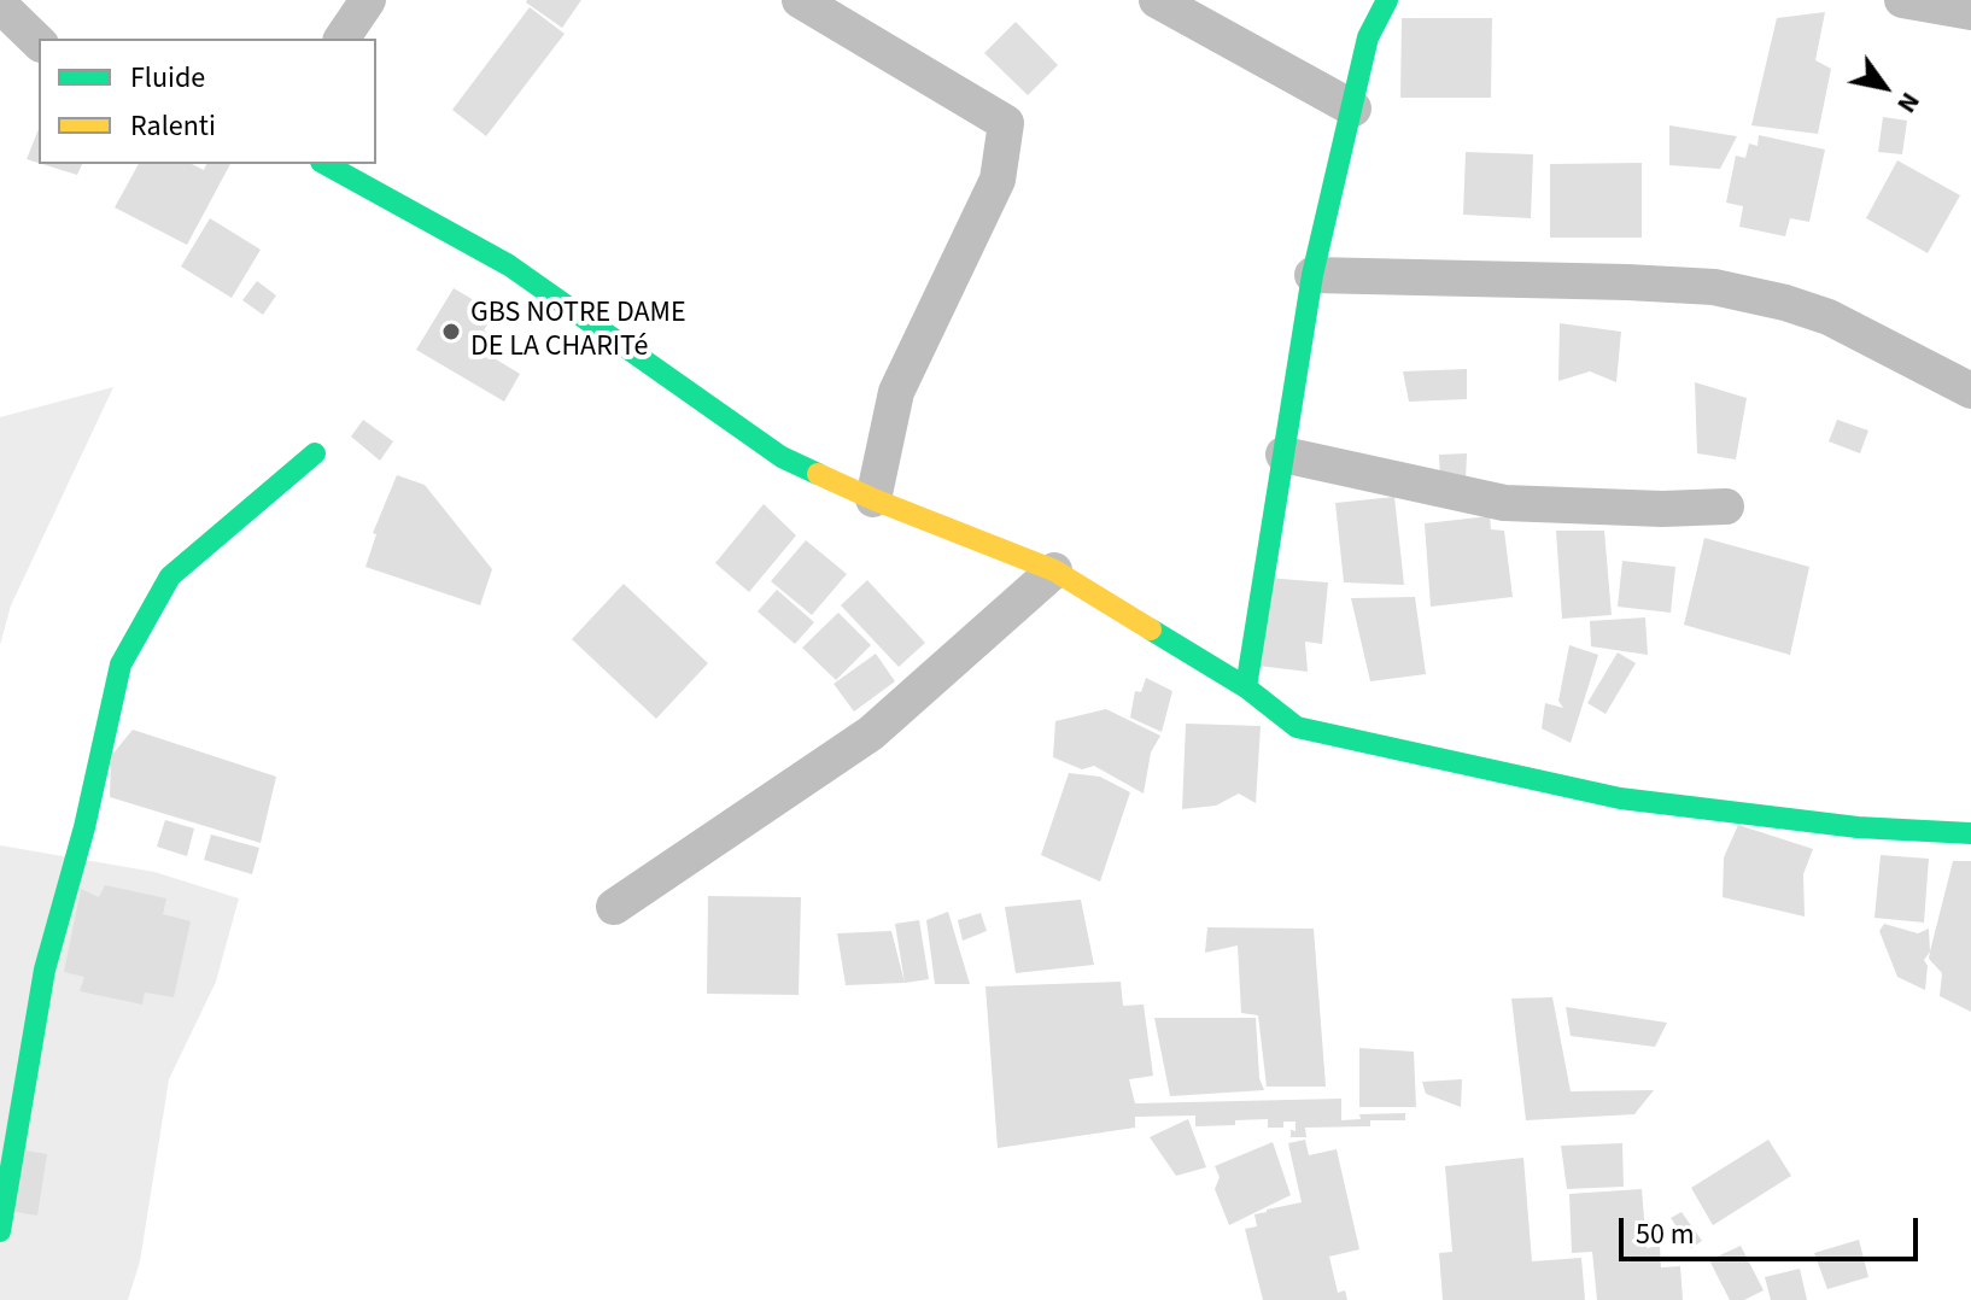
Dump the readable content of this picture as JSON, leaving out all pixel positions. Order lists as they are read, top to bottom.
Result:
{
  "places": ["GBS NOTRE DAME DE LA CHARITé"],
  "legend": ["Fluide", "Ralenti"],
  "scale_bar": "50 m",
  "north": "bottom right"
}
